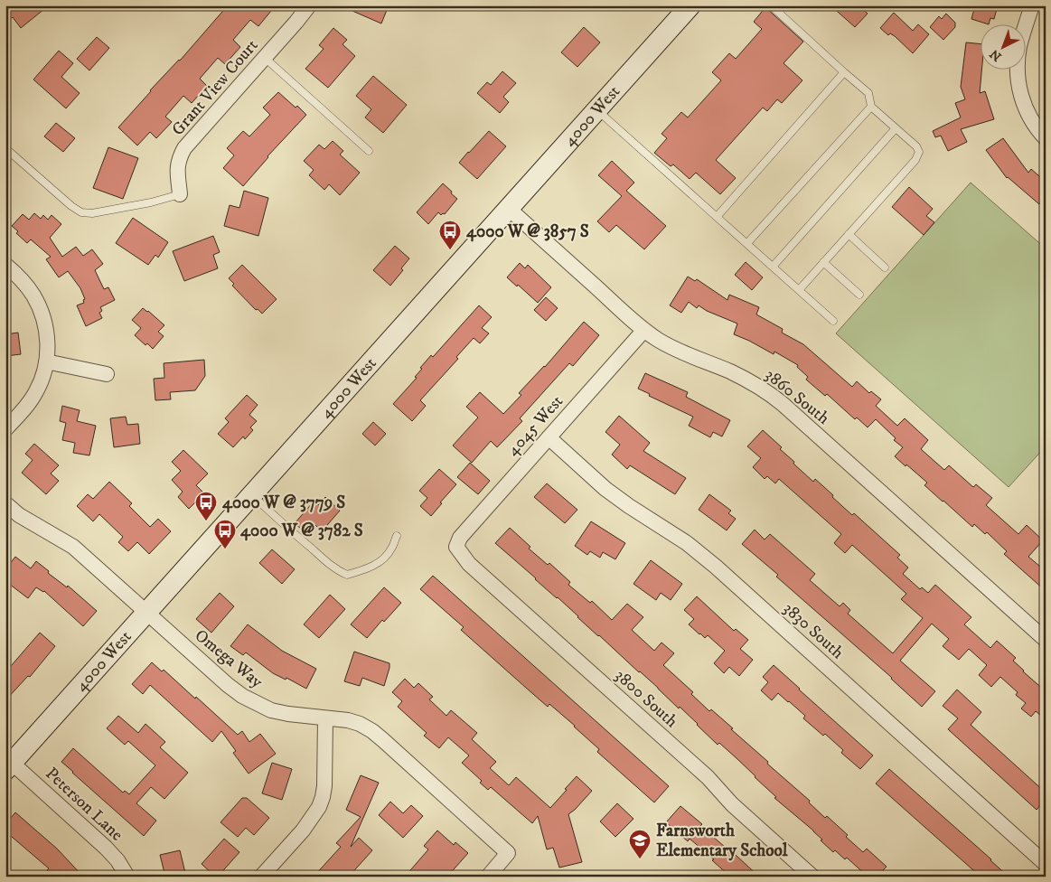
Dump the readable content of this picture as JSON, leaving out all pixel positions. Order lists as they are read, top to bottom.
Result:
{
  "streets": {
    "street": [
      "Grant View Court",
      "4000 West",
      "3860 South",
      "4045 West",
      "3830 South",
      "Omega Way",
      "3800 South",
      "Peterson Lane"
    ]
  },
  "crossings": [
    ["4000 West", "3860 South"],
    ["4000 West", "Omega Way"],
    ["4000 West", "Peterson Lane"],
    ["3860 South", "4045 West"],
    ["4045 West", "3830 South"],
    ["4045 West", "3800 South"]
  ],
  "places": {
    "bus stop": ["4000 W @ 3857 S", "4000 W @ 3779 S", "4000 W @ 3782 S"],
    "school or university": ["Farnsworth Elementary School"]
  },
  "north": "bottom left"
}
